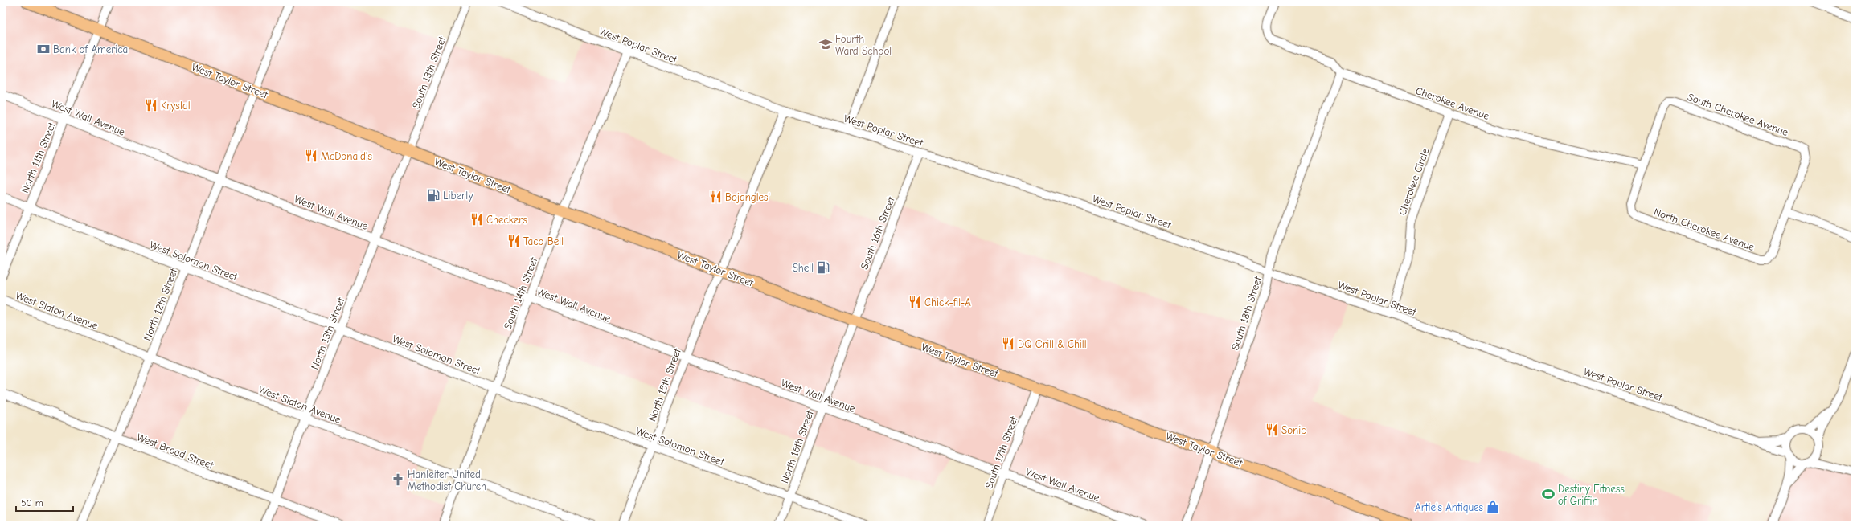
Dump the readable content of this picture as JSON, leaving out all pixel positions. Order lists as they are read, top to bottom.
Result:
{
  "streets": {
    "main road": ["West Taylor Street"],
    "street": [
      "West Poplar Street",
      "South 13th Street",
      "Cherokee Avenue",
      "South Cherokee Avenue",
      "West Wall Avenue",
      "North 11th Street",
      "Cherokee Circle",
      "North Cherokee Avenue",
      "South 16th Street",
      "West Solomon Street",
      "South 14th Street",
      "North 12th Street",
      "West Slaton Avenue",
      "South 18th Street",
      "North 13th Street",
      "North 15th Street",
      "North 16th Street",
      "West Broad Street",
      "South 17th Street"
    ]
  },
  "crossings": [
    ["West Poplar Street", "Cherokee Circle"],
    ["West Poplar Street", "South 16th Street"],
    ["West Poplar Street", "South 14th Street"],
    ["West Poplar Street", "South 18th Street"],
    ["West Poplar Street", "North 15th Street"],
    ["South 13th Street", "West Taylor Street"],
    ["South 13th Street", "North 13th Street"],
    ["West Taylor Street", "North 11th Street"],
    ["West Taylor Street", "South 16th Street"],
    ["West Taylor Street", "South 14th Street"],
    ["West Taylor Street", "North 12th Street"],
    ["West Taylor Street", "South 18th Street"],
    ["West Taylor Street", "North 13th Street"],
    ["West Taylor Street", "North 15th Street"],
    ["West Taylor Street", "North 16th Street"],
    ["West Taylor Street", "South 17th Street"],
    ["Cherokee Avenue", "South Cherokee Avenue"],
    ["Cherokee Avenue", "Cherokee Circle"],
    ["Cherokee Avenue", "North Cherokee Avenue"],
    ["Cherokee Avenue", "South 18th Street"],
    ["South Cherokee Avenue", "North Cherokee Avenue"],
    ["West Wall Avenue", "North 11th Street"],
    ["West Wall Avenue", "South 14th Street"],
    ["West Wall Avenue", "North 12th Street"],
    ["West Wall Avenue", "North 13th Street"],
    ["West Wall Avenue", "North 15th Street"],
    ["West Wall Avenue", "North 16th Street"],
    ["West Wall Avenue", "South 17th Street"],
    ["North 11th Street", "West Solomon Street"],
    ["South 16th Street", "North 16th Street"],
    ["West Solomon Street", "South 14th Street"],
    ["West Solomon Street", "North 12th Street"],
    ["West Solomon Street", "North 13th Street"],
    ["West Solomon Street", "North 15th Street"],
    ["West Solomon Street", "North 16th Street"],
    ["South 14th Street", "West Slaton Avenue"],
    ["North 12th Street", "West Slaton Avenue"],
    ["North 12th Street", "West Broad Street"],
    ["West Slaton Avenue", "North 13th Street"],
    ["North 13th Street", "West Broad Street"]
  ],
  "places": {
    "school or university": ["Fourth Ward School"],
    "bank": ["Bank of America"],
    "restaurant": [
      "Krystal",
      "McDonald's",
      "Bojangles'",
      "Checkers",
      "Taco Bell",
      "Chick-fil-A",
      "DQ Grill & Chill",
      "Sonic"
    ],
    "fuel station": ["Liberty", "Shell"],
    "church": ["Hanleiter United Methodist Church"],
    "sports": ["Destiny Fitness of Griffin"],
    "shop": ["Artie's Antiques"]
  },
  "scale_bar": "50 m"
}
